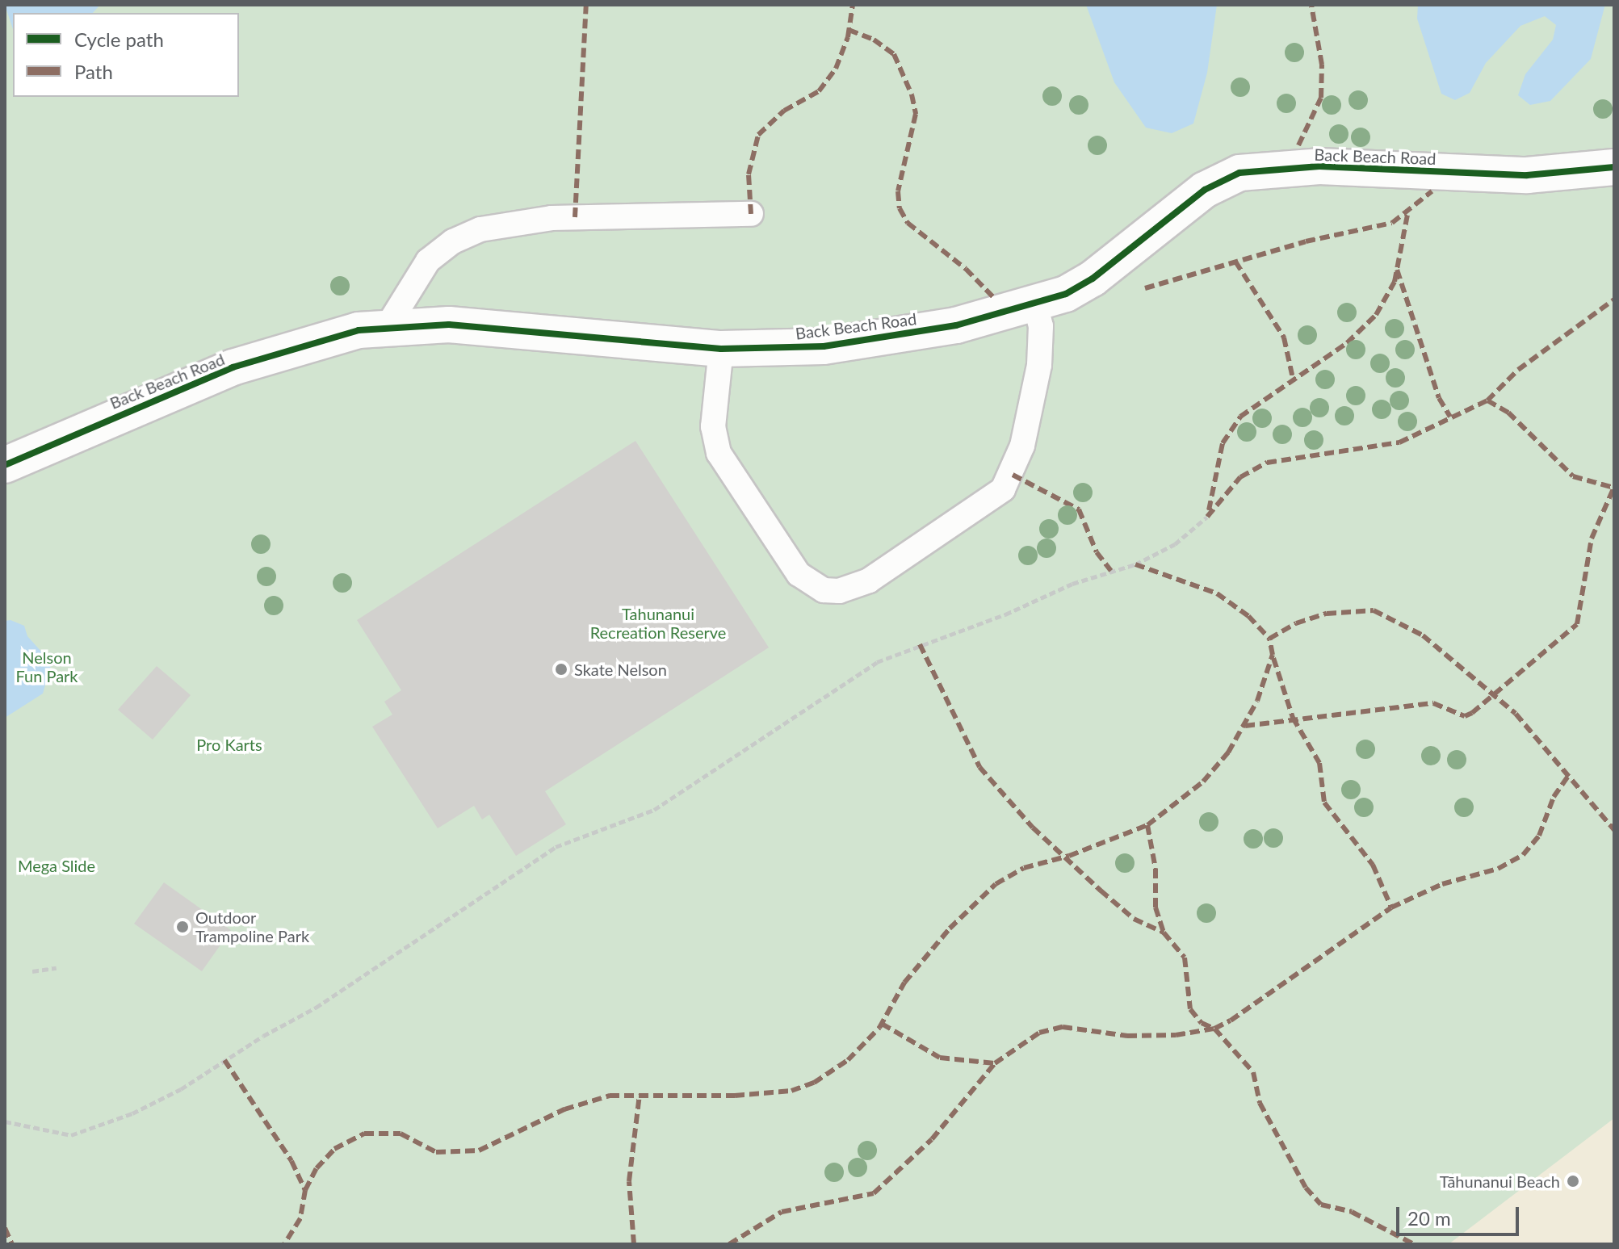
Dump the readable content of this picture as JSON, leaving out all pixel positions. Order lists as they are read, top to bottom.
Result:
{
  "streets": {
    "street": ["Back Beach Road"]
  },
  "parks": [
    "Tahunanui Recreation Reserve",
    "Nelson Fun Park",
    "Pro Karts",
    "Mega Slide"
  ],
  "places": ["Skate Nelson", "Outdoor Trampoline Park", "Tāhunanui Beach"],
  "legend": ["Cycle path", "Path"],
  "scale_bar": "20 m"
}
